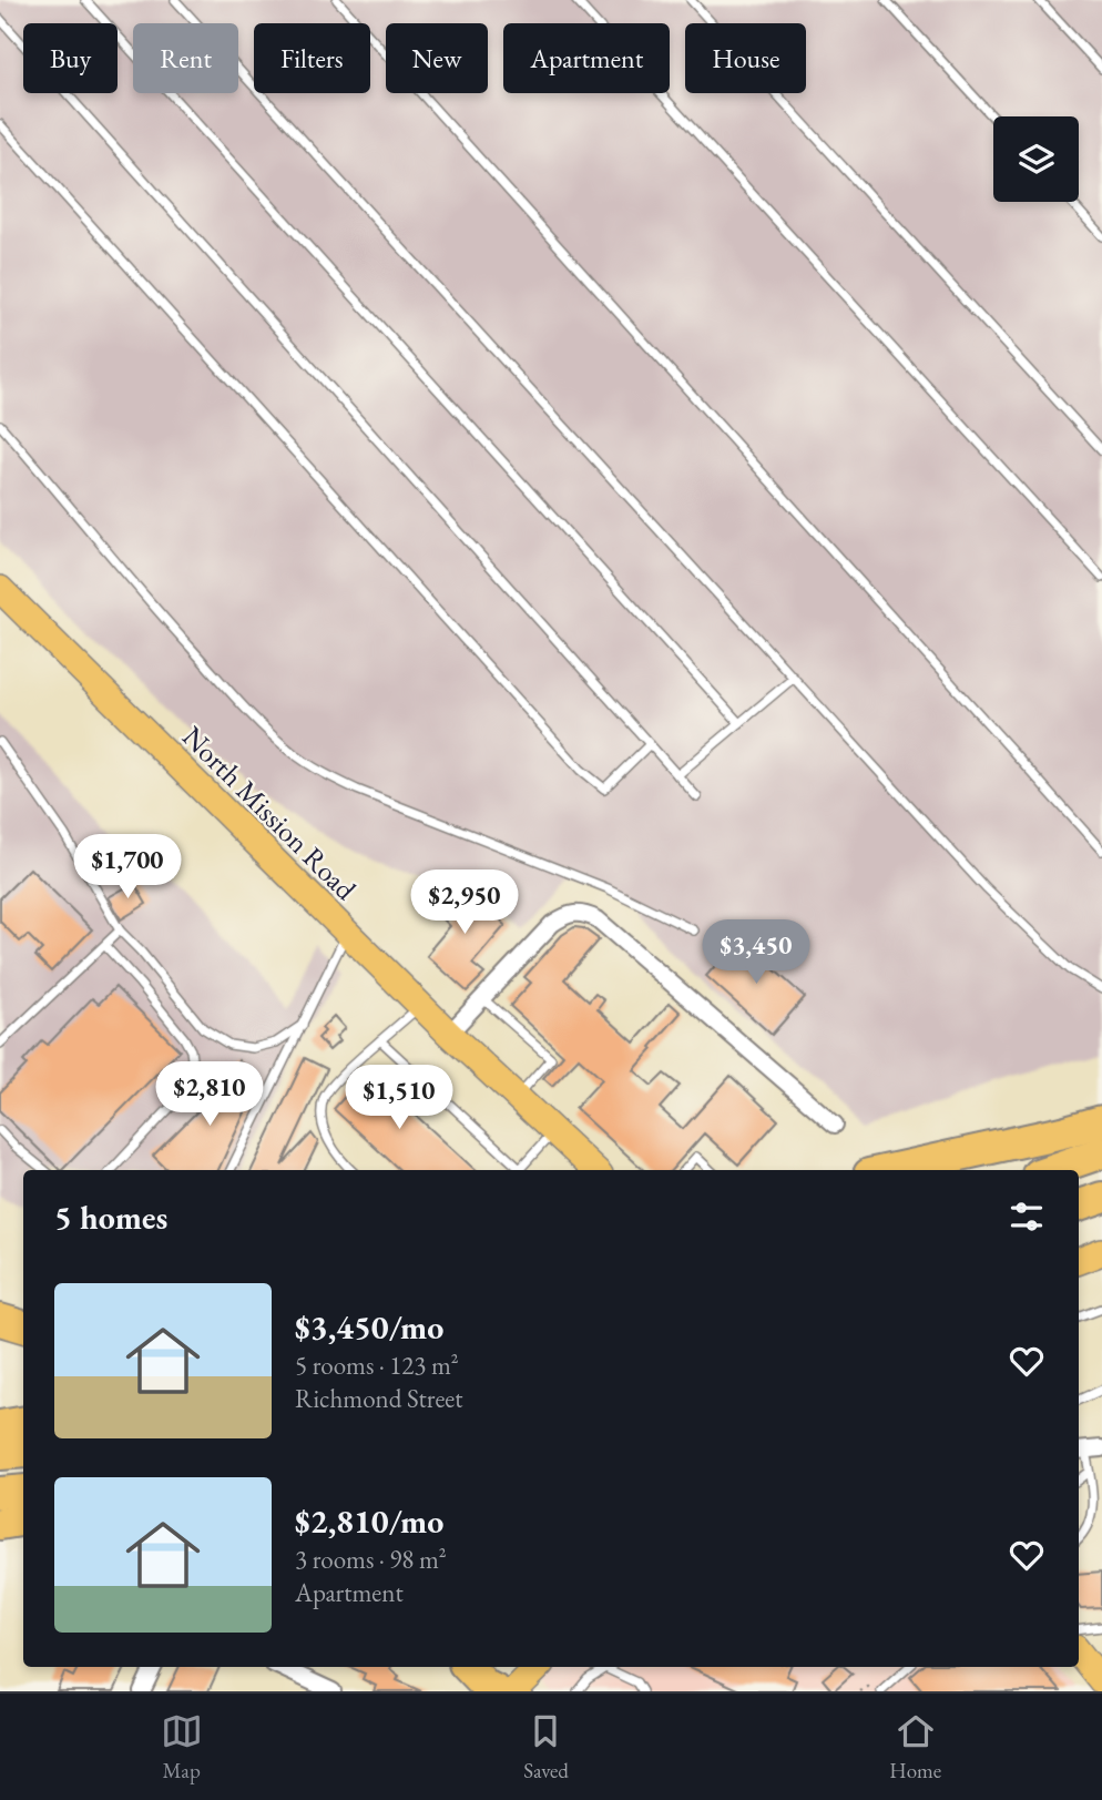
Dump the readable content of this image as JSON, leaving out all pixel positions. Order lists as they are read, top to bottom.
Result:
{
  "streets": {
    "main road": ["North Mission Road"]
  },
  "page": {
    "chip": [
      "Buy",
      "Rent",
      "Filters",
      "New",
      "Apartment",
      "House"
    ],
    "price": [
      "$1,700",
      "$2,950",
      "$3,450",
      "$2,810",
      "$1,510"
    ],
    "heading": "5 homes",
    "list": [
      {
        "name": "$3,450/mo",
        "note": "5 rooms · 123 m² · Richmond Street"
      },
      {
        "name": "$2,810/mo",
        "note": "3 rooms · 98 m² · Apartment"
      }
    ],
    "tabs": ["Map", "Saved", "Home"]
  }
}
